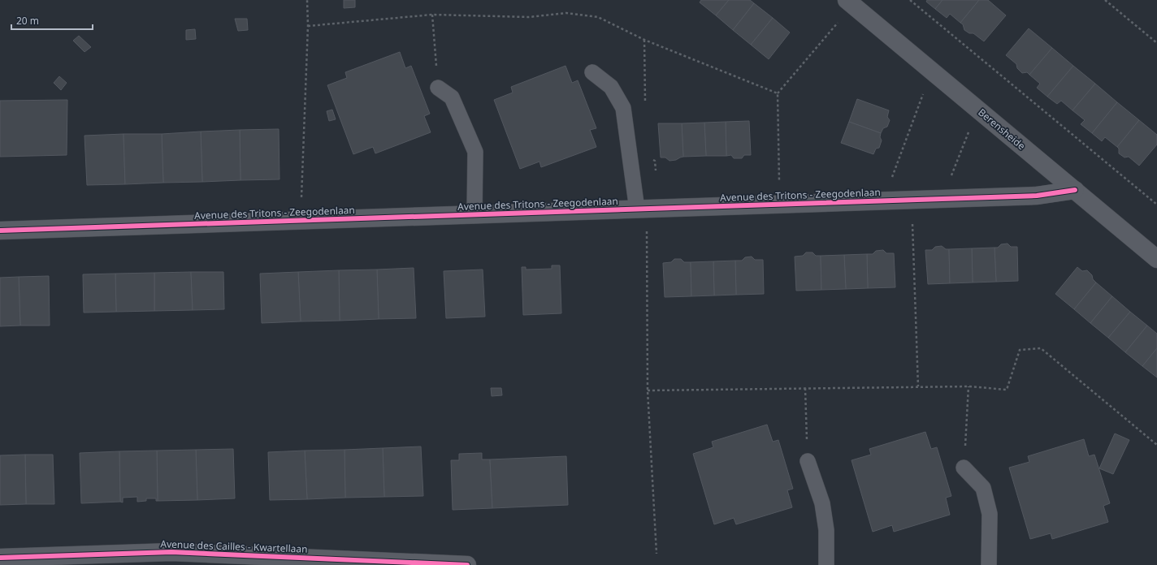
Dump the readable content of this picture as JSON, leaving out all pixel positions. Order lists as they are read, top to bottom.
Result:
{
  "streets": {
    "street": ["Berensheide", "Avenue des Tritons - Zeegodenlaan", "Avenue des Cailles - Kwartellaan"]
  },
  "crossings": [
    ["Berensheide", "Avenue des Tritons - Zeegodenlaan"]
  ],
  "scale_bar": "20 m"
}
